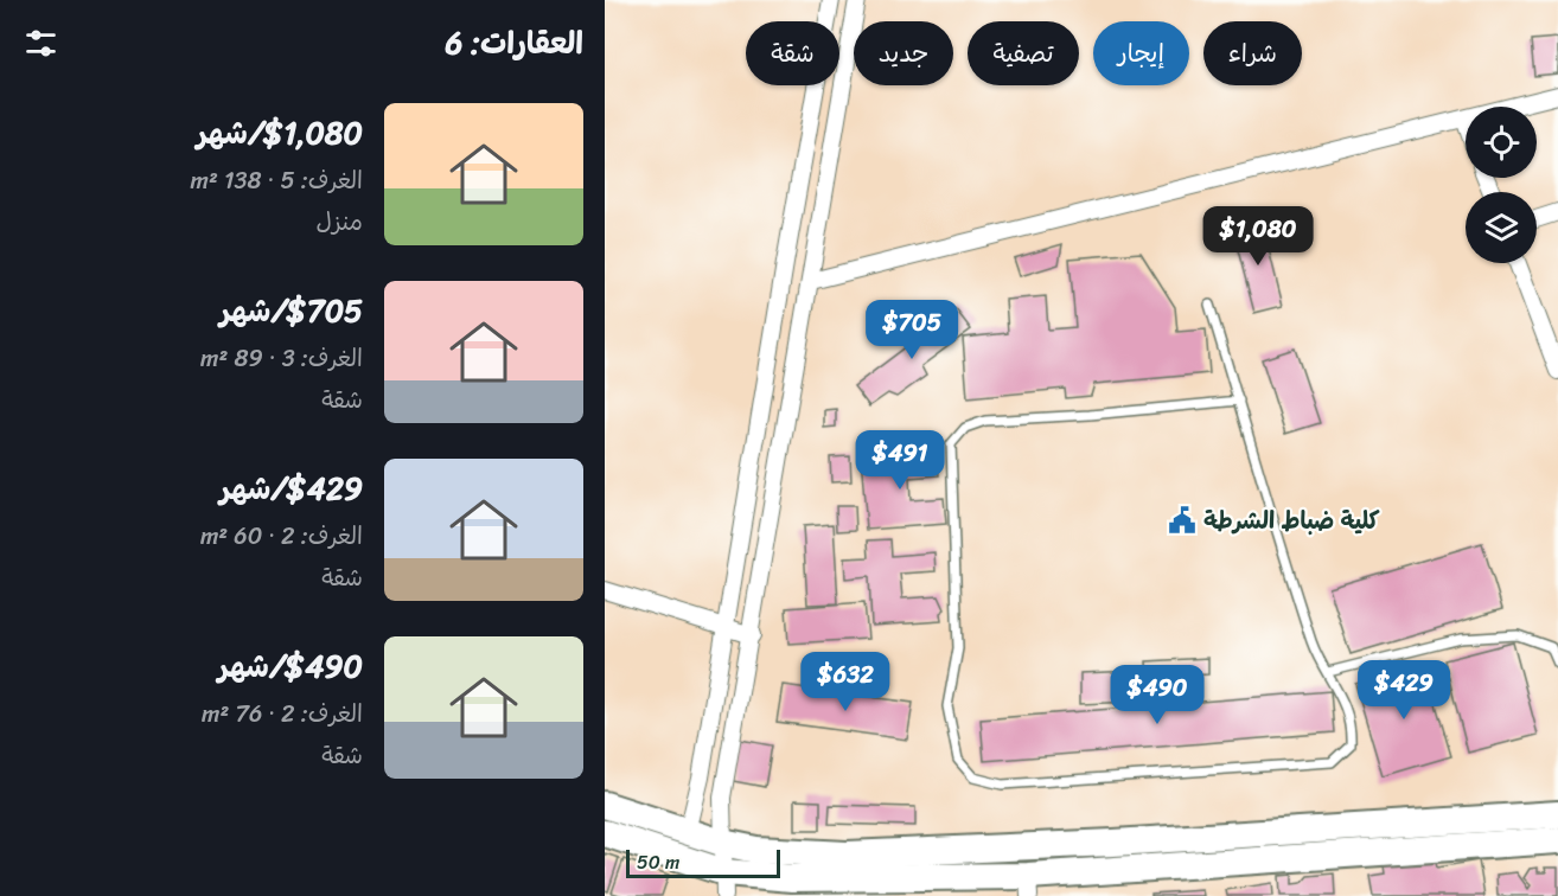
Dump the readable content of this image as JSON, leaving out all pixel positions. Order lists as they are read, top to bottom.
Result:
{
  "places": {
    "public building": ["كلية ضباط الشرطة"]
  },
  "scale_bar": "50 m",
  "page": {
    "heading": "العقارات: 6",
    "chip": [
      "شراء",
      "إيجار",
      "تصفية",
      "جديد",
      "شقة"
    ],
    "list": [
      {
        "name": "$1,080/شهر",
        "note": "الغرف: 5 · 138 m² · منزل"
      },
      {
        "name": "$705/شهر",
        "note": "الغرف: 3 · 89 m² · شقة"
      },
      {
        "name": "$429/شهر",
        "note": "الغرف: 2 · 60 m² · شقة"
      },
      {
        "name": "$490/شهر",
        "note": "الغرف: 2 · 76 m² · شقة"
      }
    ],
    "price": [
      "$1,080",
      "$705",
      "$491",
      "$632",
      "$429",
      "$490"
    ],
    "scale": "50 m"
  }
}
